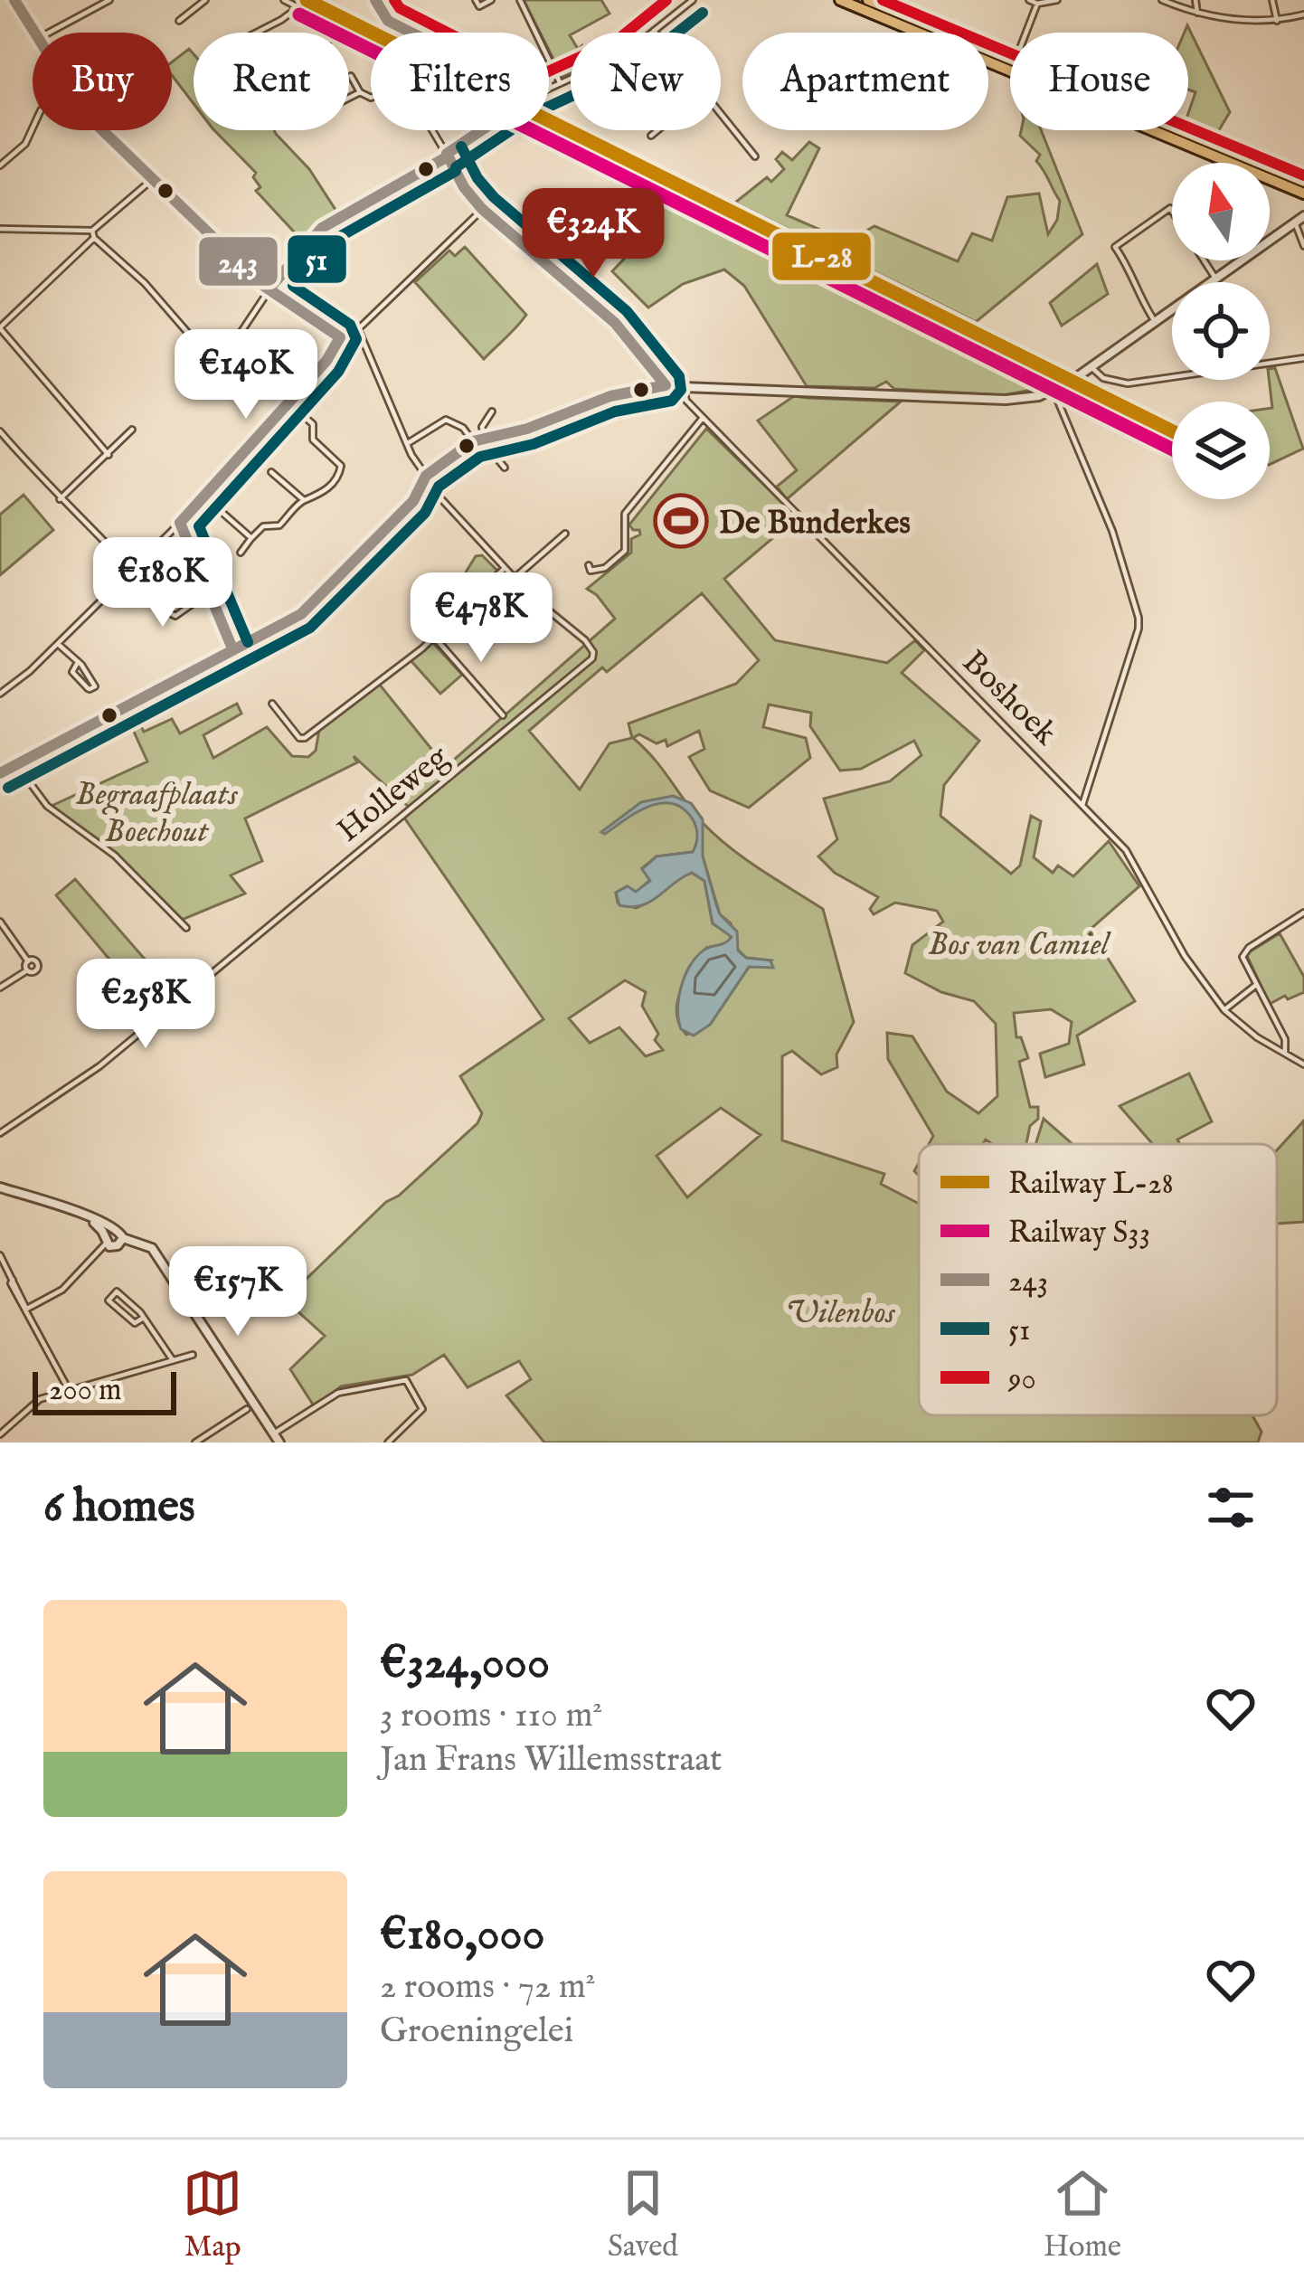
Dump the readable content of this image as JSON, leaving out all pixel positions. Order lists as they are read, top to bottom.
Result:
{
  "streets": {
    "street": ["Boshoek", "Holleweg"]
  },
  "parks": ["Begraafplaats Boechout", "Bos van Camiel", "Uilenbos"],
  "places": {
    "sports": ["De Bunderkes"]
  },
  "lines": [
    "rail line L-28",
    "transit line 243",
    "transit line 90",
    "transit line 51",
    "rail line S33"
  ],
  "legend": [
    "Railway L-28",
    "Railway S33",
    "243",
    "51",
    "90"
  ],
  "scale_bar": "200 m",
  "north": "top",
  "page": {
    "chip": [
      "Buy",
      "Rent",
      "Filters",
      "New",
      "Apartment",
      "House"
    ],
    "price": [
      "€324K",
      "€140K",
      "€180K",
      "€478K",
      "€258K",
      "€157K"
    ],
    "scale": "200 m",
    "heading": "6 homes",
    "list": [
      {
        "name": "€324,000",
        "note": "3 rooms · 110 m² · Jan Frans Willemsstraat"
      },
      {
        "name": "€180,000",
        "note": "2 rooms · 72 m² · Groeningelei"
      }
    ],
    "tabs": ["Map", "Saved", "Home"]
  }
}
